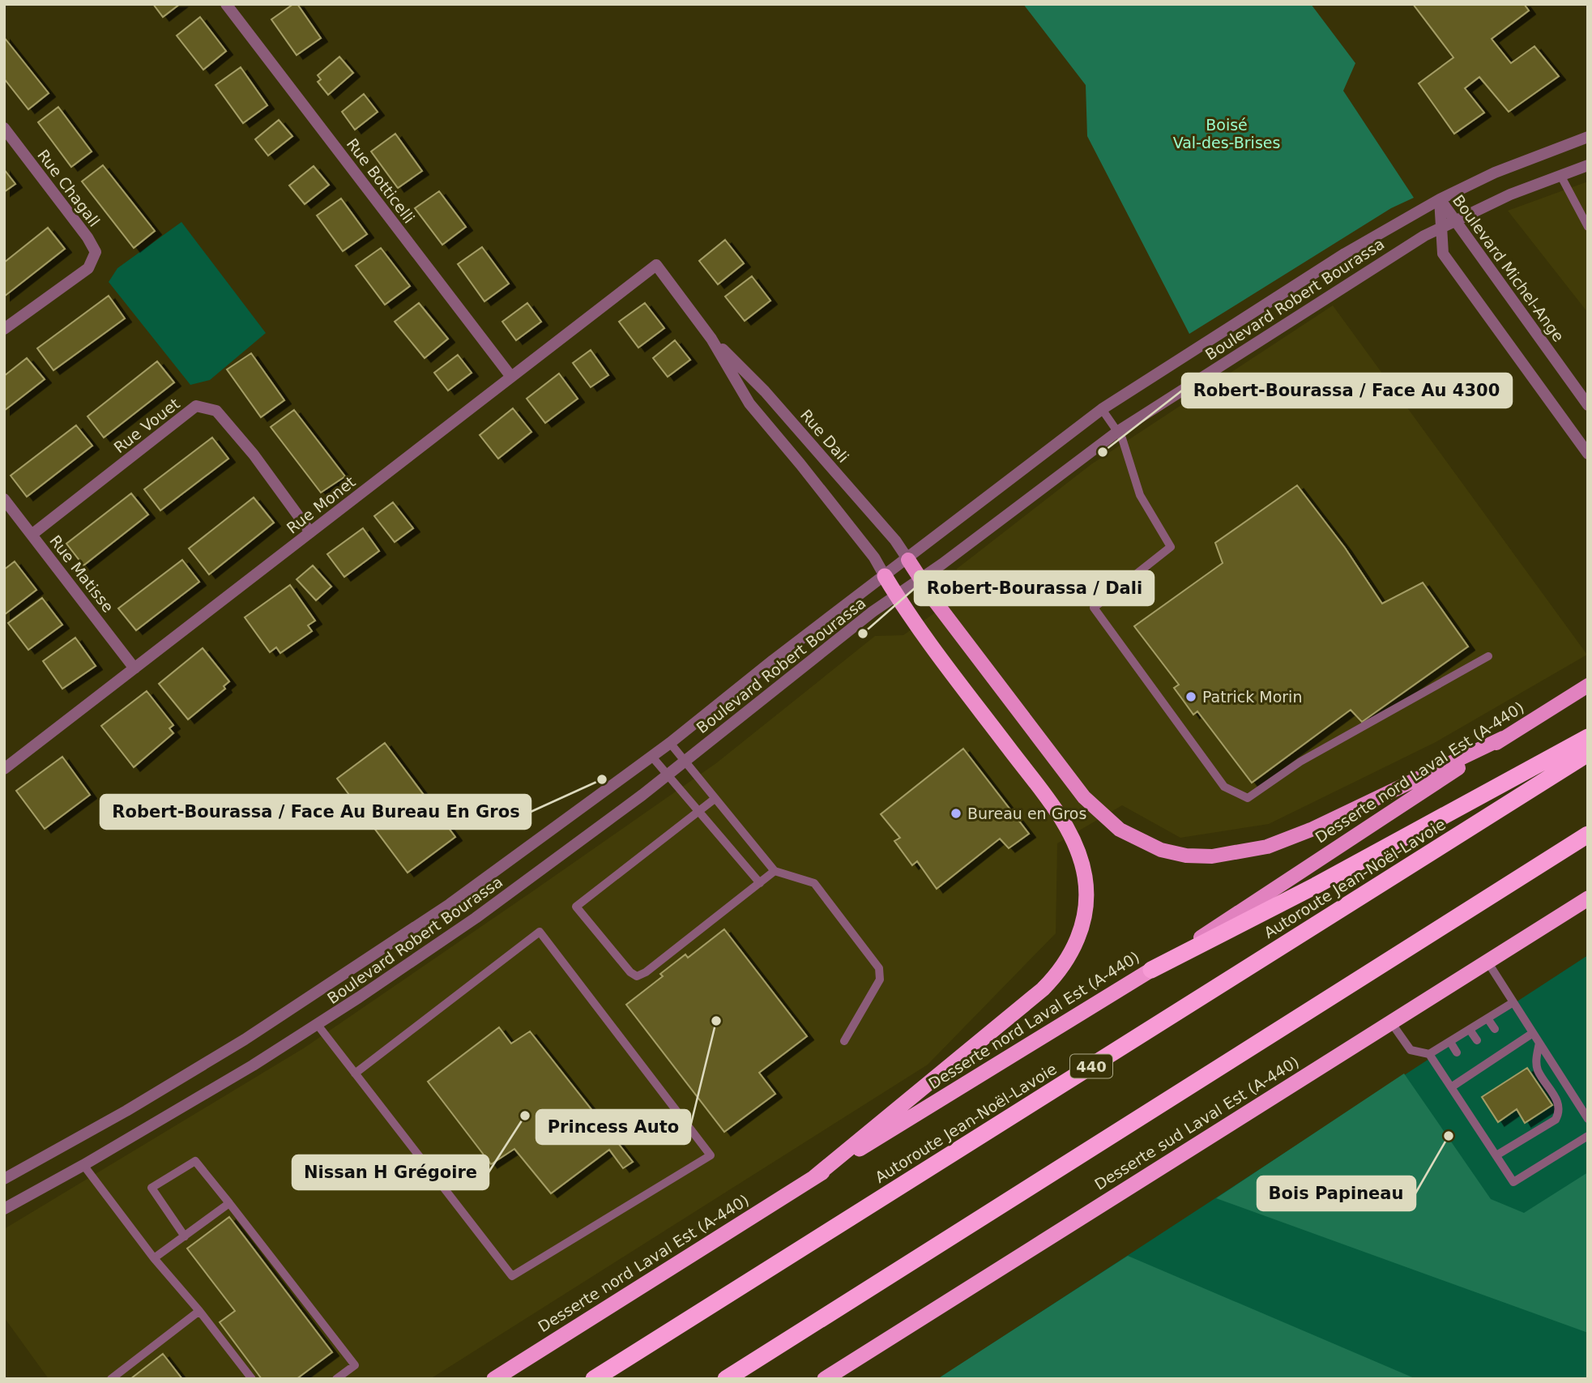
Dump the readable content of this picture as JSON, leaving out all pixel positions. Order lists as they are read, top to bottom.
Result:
{
  "streets": {
    "highway": [
      "Desserte nord Laval Est (A-440)",
      "Autoroute Jean-Noël-Lavoie",
      "440",
      "Desserte sud Laval Est (A-440)"
    ],
    "street": [
      "Rue Botticelli",
      "Rue Chagall",
      "Boulevard Michel-Ange",
      "Boulevard Robert Bourassa",
      "Rue Vouet",
      "Rue Dali",
      "Rue Monet",
      "Rue Matisse"
    ]
  },
  "crossings": [
    ["Rue Botticelli", "Rue Monet"],
    ["Boulevard Michel-Ange", "Boulevard Robert Bourassa"],
    ["Boulevard Robert Bourassa", "Rue Dali"],
    ["Rue Vouet", "Rue Monet"],
    ["Rue Vouet", "Rue Matisse"],
    ["Rue Dali", "Rue Monet"],
    ["Rue Monet", "Rue Matisse"]
  ],
  "parks": ["Boisé Val-des-Brises"],
  "places": [
    "Robert-Bourassa / Face Au 4300",
    "Robert-Bourassa / Dali",
    "Patrick Morin",
    "Robert-Bourassa / Face Au Bureau En Gros",
    "Bureau en Gros",
    "Princess Auto",
    "Nissan H Grégoire",
    "Bois Papineau"
  ]
}
